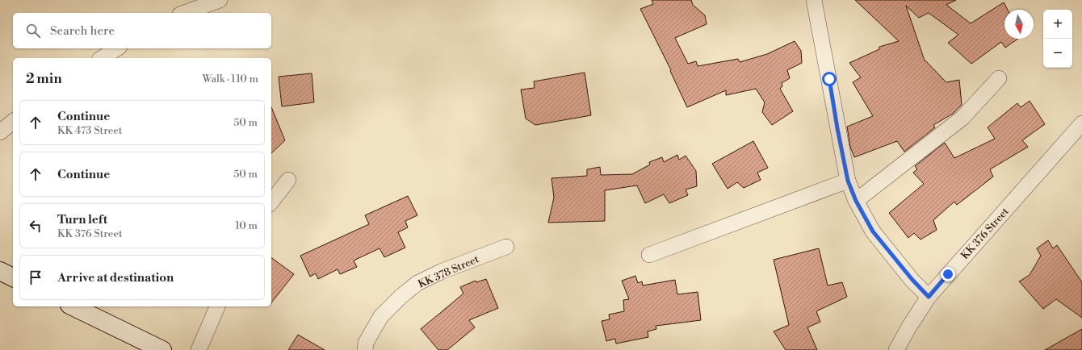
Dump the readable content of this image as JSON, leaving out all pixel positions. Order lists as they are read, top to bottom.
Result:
{
  "streets": {
    "street": ["KK 376 Street", "KK 378 Street"]
  },
  "north": "bottom",
  "page": {
    "map_buttons": ["+", "−"],
    "search": "Search here",
    "heading": ["2 min", "Walk · 110 m"],
    "list": [
      ["Continue", "KK 473 Street", "50 m"],
      ["Continue", "50 m"],
      ["Turn left", "KK 376 Street", "10 m"],
      "Arrive at destination"
    ]
  }
}
